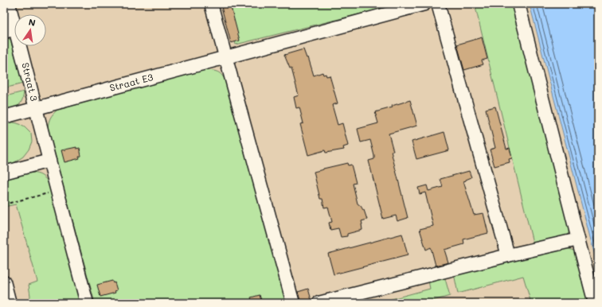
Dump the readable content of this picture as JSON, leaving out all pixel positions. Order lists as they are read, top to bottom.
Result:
{
  "streets": {
    "lane": ["Straat 3", "Straat E3"]
  },
  "crossings": [
    ["Straat 3", "Straat E3"]
  ],
  "north": "top"
}
